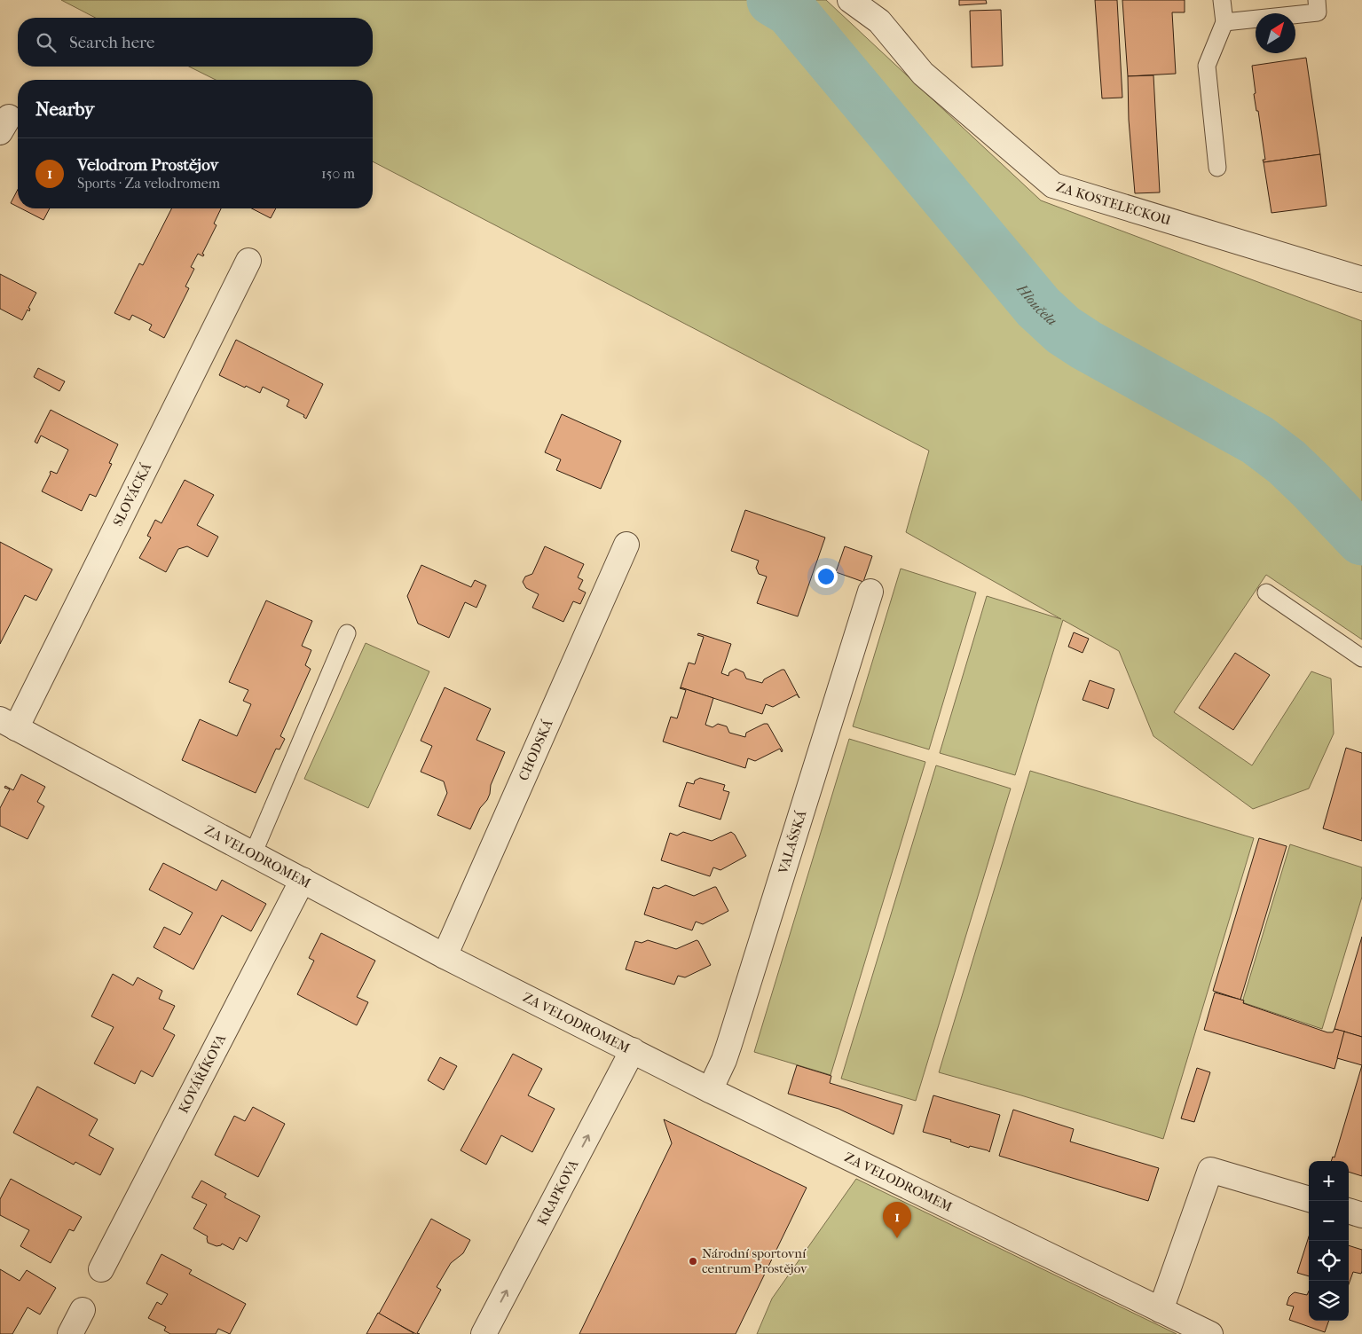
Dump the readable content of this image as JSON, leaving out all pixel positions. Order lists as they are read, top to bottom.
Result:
{
  "streets": {
    "street": [
      "ZA KOSTELECKOU",
      "SLOVÁCKÁ",
      "CHODSKÁ",
      "VALAŠSKÁ",
      "ZA VELODROMEM",
      "KOVÁŘÍKOVA",
      "KRAPKOVA"
    ]
  },
  "crossings": [
    ["SLOVÁCKÁ", "ZA VELODROMEM"],
    ["CHODSKÁ", "ZA VELODROMEM"],
    ["VALAŠSKÁ", "ZA VELODROMEM"],
    ["ZA VELODROMEM", "KOVÁŘÍKOVA"],
    ["ZA VELODROMEM", "KRAPKOVA"]
  ],
  "one_way": ["KRAPKOVA"],
  "water": ["Hloučela"],
  "places": ["Národní sportovní centrum Prostějov"],
  "north": "top right",
  "page": {
    "search": "Search here",
    "heading": "Nearby",
    "list": [
      {
        "mark": "1",
        "name": "Velodrom Prostějov",
        "note": "Sports · Za velodromem",
        "value": "150 m"
      }
    ],
    "map_buttons": ["+", "−"],
    "pins": "1"
  }
}
